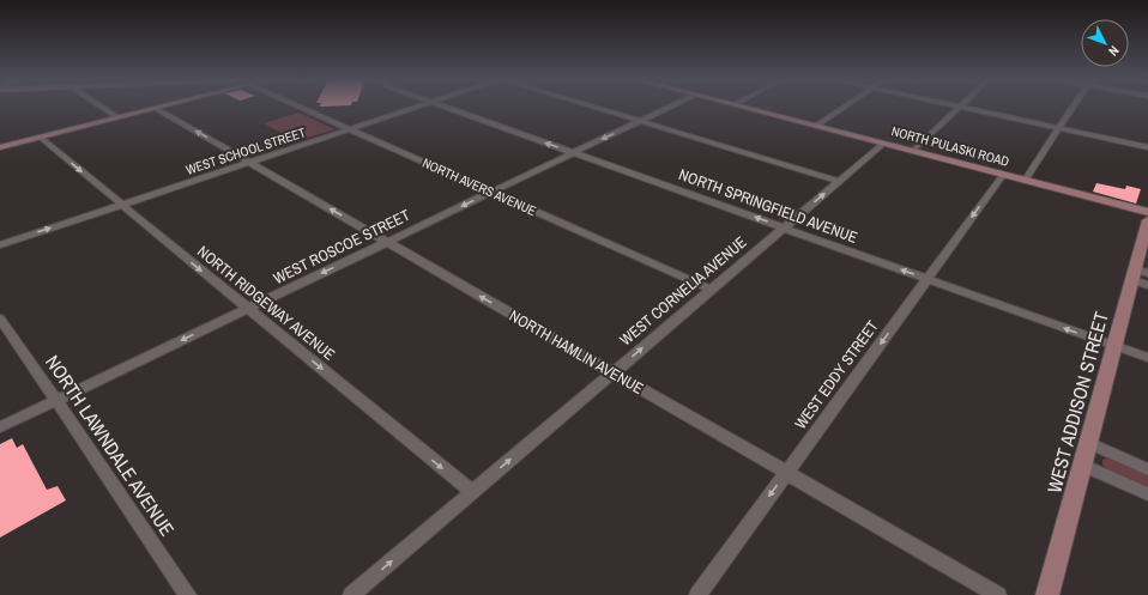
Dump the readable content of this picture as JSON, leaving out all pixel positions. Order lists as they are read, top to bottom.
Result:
{
  "streets": {
    "main road": ["NORTH PULASKI ROAD", "WEST ADDISON STREET"],
    "street": [
      "WEST SCHOOL STREET",
      "NORTH AVERS AVENUE",
      "NORTH SPRINGFIELD AVENUE",
      "WEST ROSCOE STREET",
      "WEST CORNELIA AVENUE",
      "NORTH RIDGEWAY AVENUE",
      "NORTH HAMLIN AVENUE",
      "WEST EDDY STREET",
      "NORTH LAWNDALE AVENUE"
    ]
  },
  "crossings": [
    ["NORTH PULASKI ROAD", "WEST CORNELIA AVENUE"],
    ["NORTH PULASKI ROAD", "WEST EDDY STREET"],
    ["WEST SCHOOL STREET", "NORTH AVERS AVENUE"],
    ["WEST SCHOOL STREET", "NORTH RIDGEWAY AVENUE"],
    ["WEST SCHOOL STREET", "NORTH HAMLIN AVENUE"],
    ["NORTH AVERS AVENUE", "WEST ROSCOE STREET"],
    ["NORTH AVERS AVENUE", "WEST CORNELIA AVENUE"],
    ["NORTH SPRINGFIELD AVENUE", "WEST ROSCOE STREET"],
    ["NORTH SPRINGFIELD AVENUE", "WEST CORNELIA AVENUE"],
    ["NORTH SPRINGFIELD AVENUE", "WEST EDDY STREET"],
    ["NORTH SPRINGFIELD AVENUE", "WEST ADDISON STREET"],
    ["WEST ROSCOE STREET", "NORTH RIDGEWAY AVENUE"],
    ["WEST ROSCOE STREET", "NORTH HAMLIN AVENUE"],
    ["WEST ROSCOE STREET", "NORTH LAWNDALE AVENUE"],
    ["WEST CORNELIA AVENUE", "NORTH RIDGEWAY AVENUE"],
    ["WEST CORNELIA AVENUE", "NORTH HAMLIN AVENUE"],
    ["NORTH HAMLIN AVENUE", "WEST EDDY STREET"]
  ],
  "one_way": [
    "WEST ROSCOE STREET",
    "WEST CORNELIA AVENUE",
    "NORTH RIDGEWAY AVENUE",
    "NORTH HAMLIN AVENUE",
    "WEST EDDY STREET"
  ],
  "north": "bottom right"
}
